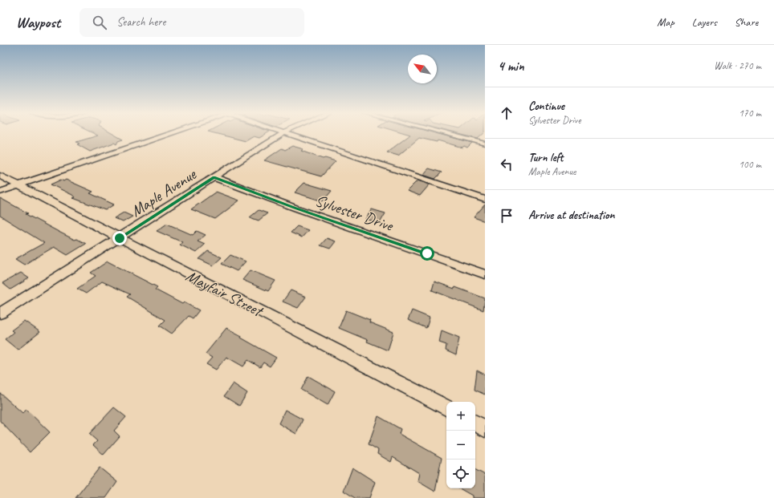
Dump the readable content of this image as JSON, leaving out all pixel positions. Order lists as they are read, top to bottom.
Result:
{
  "streets": {
    "street": ["Maple Avenue", "Sylvester Drive", "Mayfair Street"]
  },
  "crossings": [
    ["Maple Avenue", "Sylvester Drive"],
    ["Maple Avenue", "Mayfair Street"]
  ],
  "north": "top left",
  "page": {
    "header": "Waypost",
    "search": "Search here",
    "nav": ["Map", "Layers", "Share"],
    "heading": ["4 min", "Walk · 270 m"],
    "list": [
      ["Continue", "Sylvester Drive", "170 m"],
      ["Turn left", "Maple Avenue", "100 m"],
      "Arrive at destination"
    ],
    "map_buttons": ["+", "−"]
  }
}
